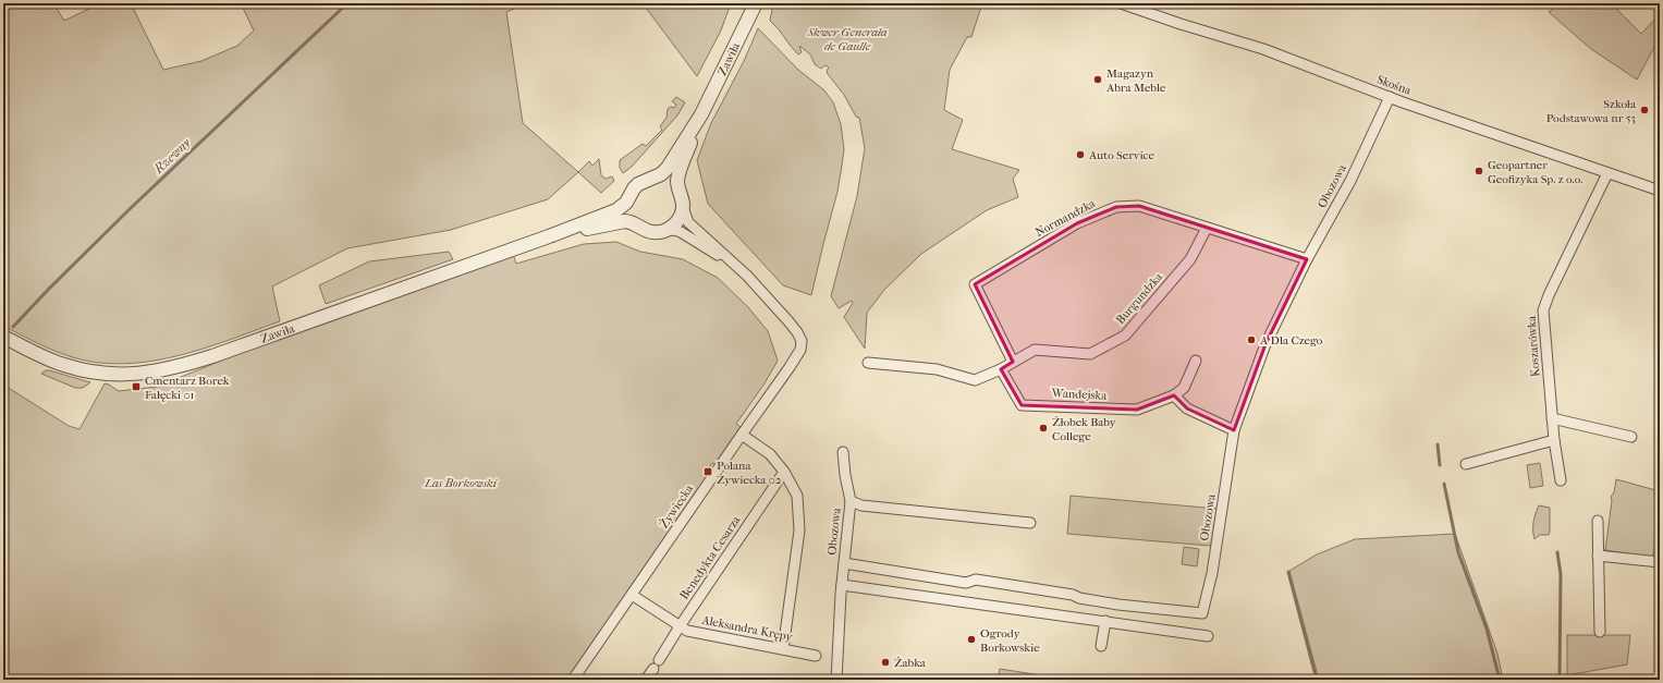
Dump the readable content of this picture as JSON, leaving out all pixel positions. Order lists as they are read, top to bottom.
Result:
{
  "streets": {
    "street": [
      "Zawiła",
      "Skośna",
      "Obozowa",
      "Normandzka",
      "Burgundzka",
      "Koszarówka",
      "Wandejska",
      "Żywiecka",
      "Benedykta Cesarza",
      "Aleksandra Krępy"
    ]
  },
  "crossings": [
    ["Skośna", "Obozowa"],
    ["Skośna", "Koszarówka"],
    ["Obozowa", "Normandzka"],
    ["Normandzka", "Burgundzka"],
    ["Burgundzka", "Wandejska"],
    ["Żywiecka", "Aleksandra Krępy"],
    ["Benedykta Cesarza", "Aleksandra Krępy"]
  ],
  "water": ["Rzewny"],
  "parks": ["Skwer Generała de Gaulle", "Las Borkowski"],
  "places": {
    "other": [
      "Magazyn Abra Meble",
      "Szkoła Podstawowa nr 53",
      "Auto Service",
      "Geopartner Geofizyka Sp. z o.o.",
      "A Dla Czego",
      "Żłobek Baby College",
      "Ogrody Borkowskie",
      "Żabka"
    ],
    "transit": ["Cmentarz Borek Fałęcki 01", "Polana Żywiecka 02"]
  }
}
